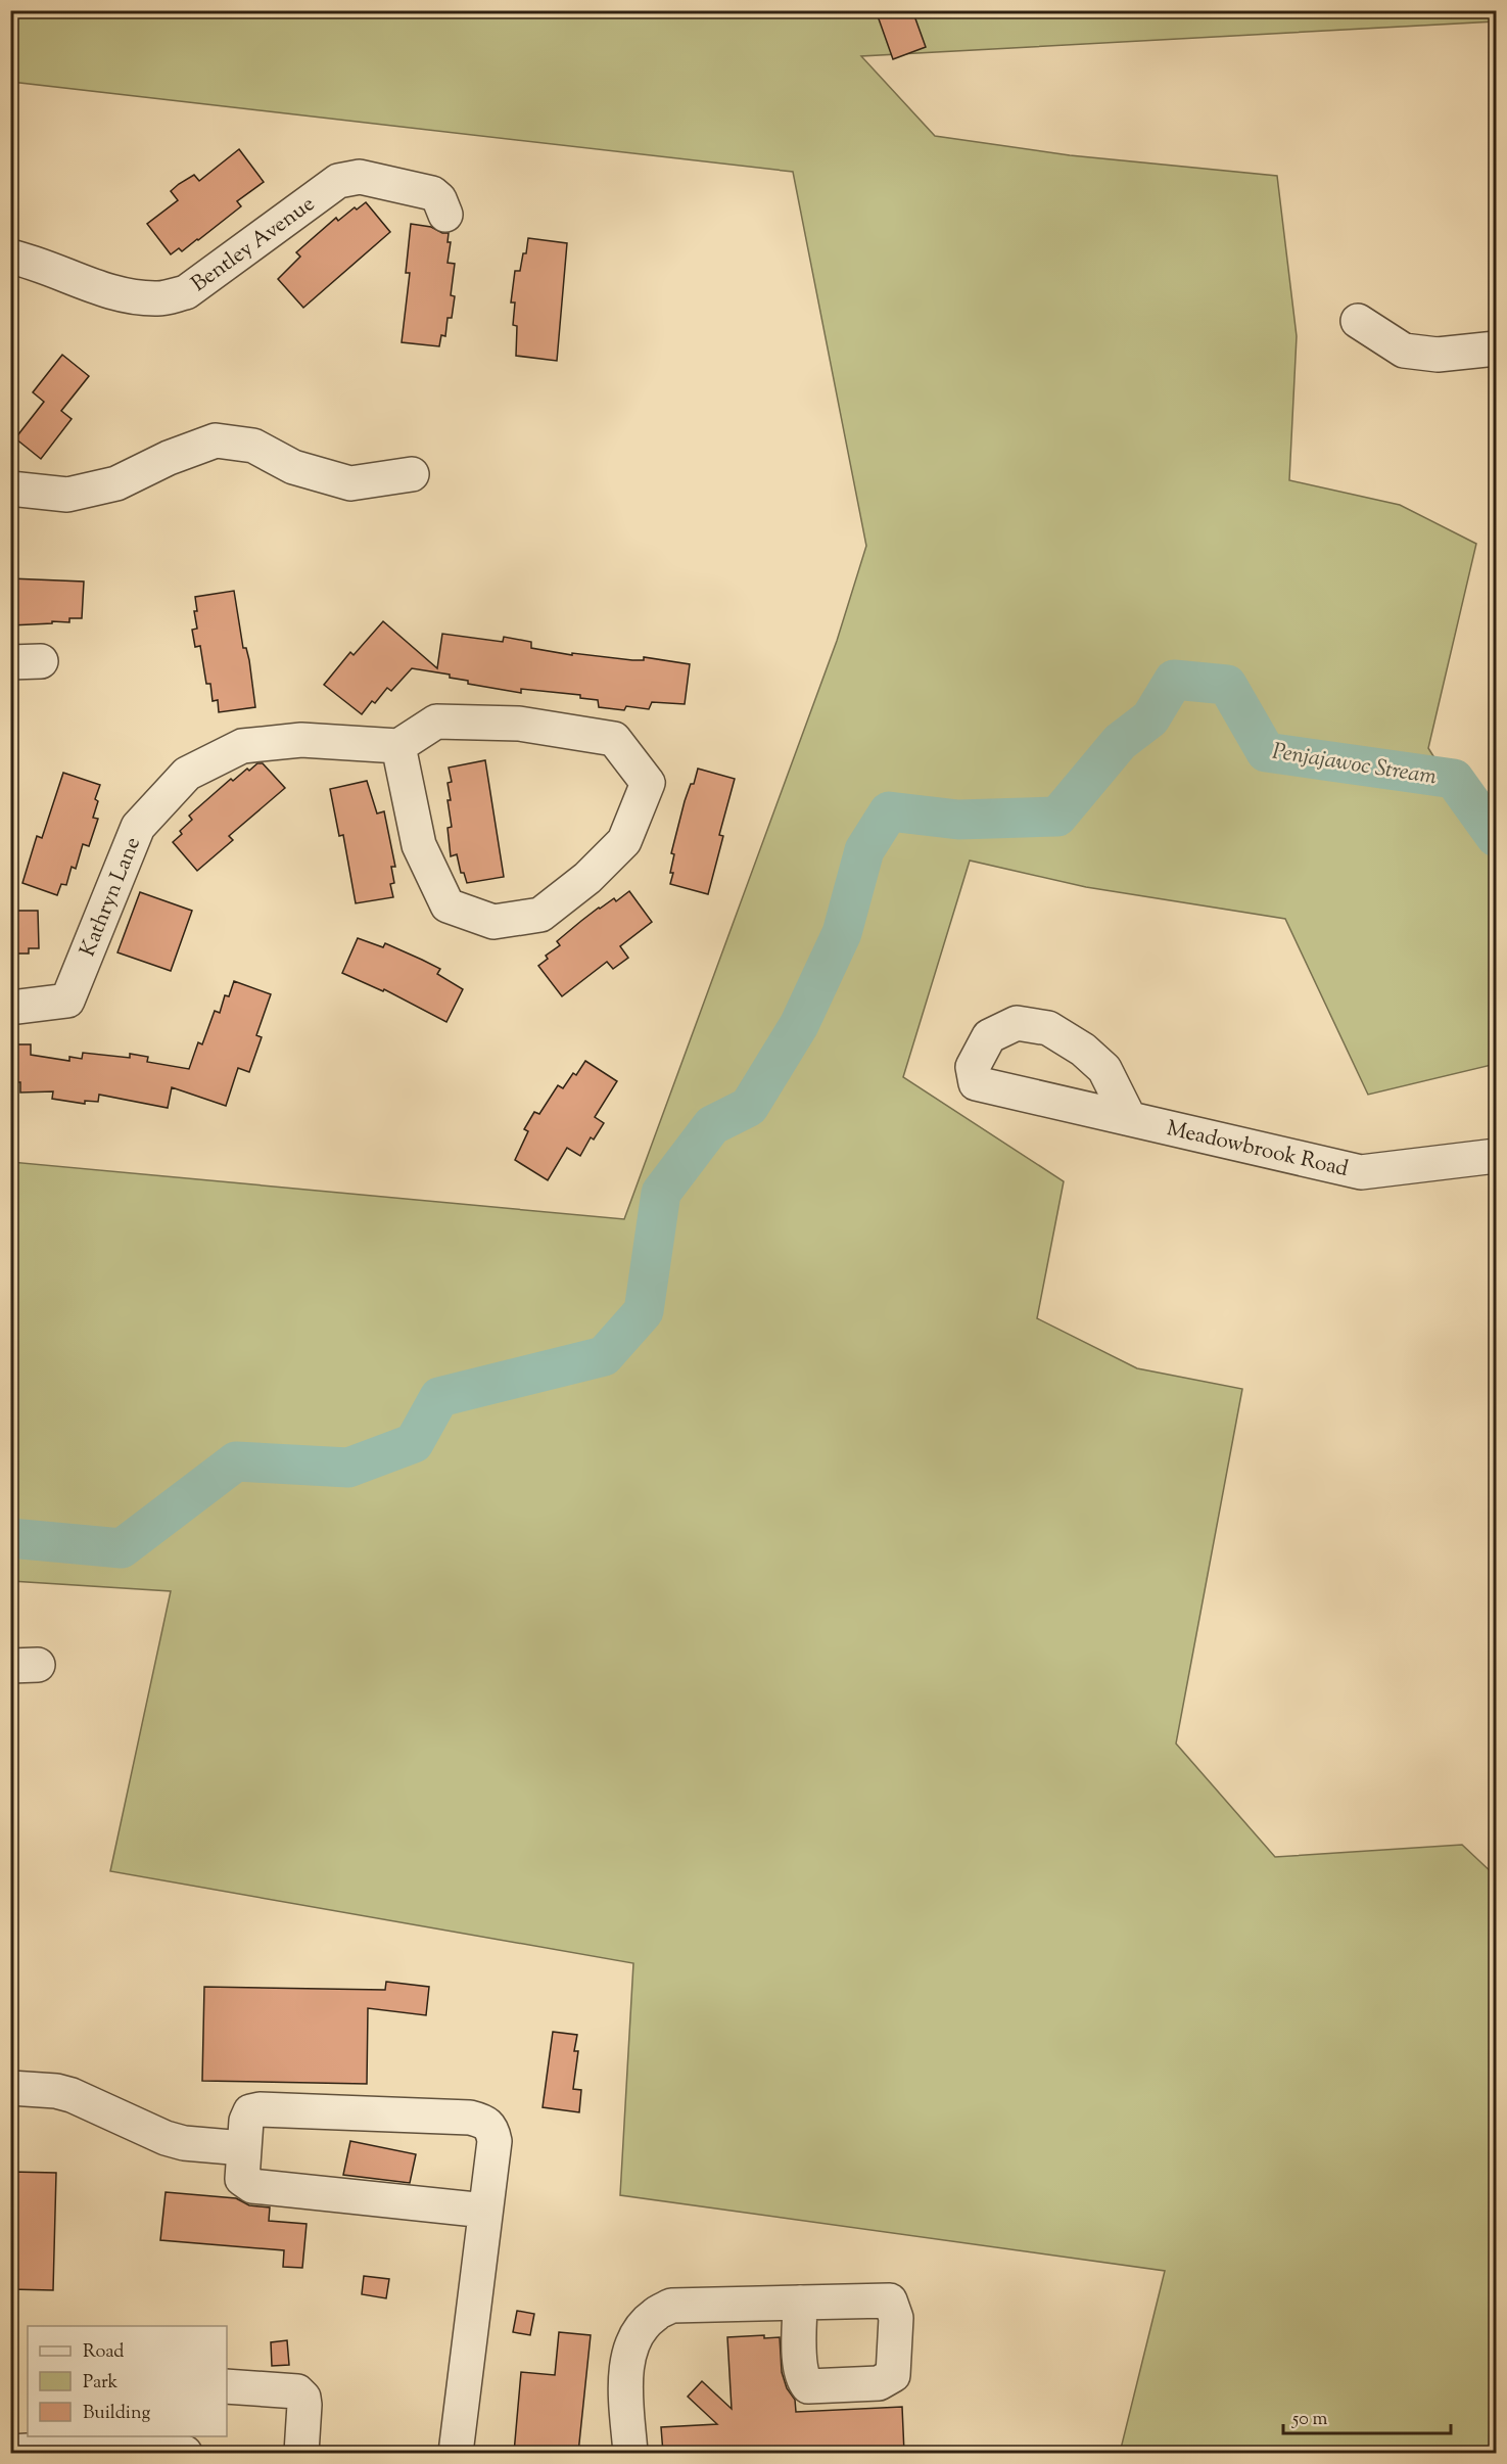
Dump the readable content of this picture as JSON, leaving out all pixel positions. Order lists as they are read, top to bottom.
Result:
{
  "streets": {
    "street": ["Bentley Avenue", "Kathryn Lane", "Meadowbrook Road"]
  },
  "water": ["Penjajawoc Stream"],
  "legend": ["Road", "Park", "Building"],
  "scale_bar": "50 m"
}
